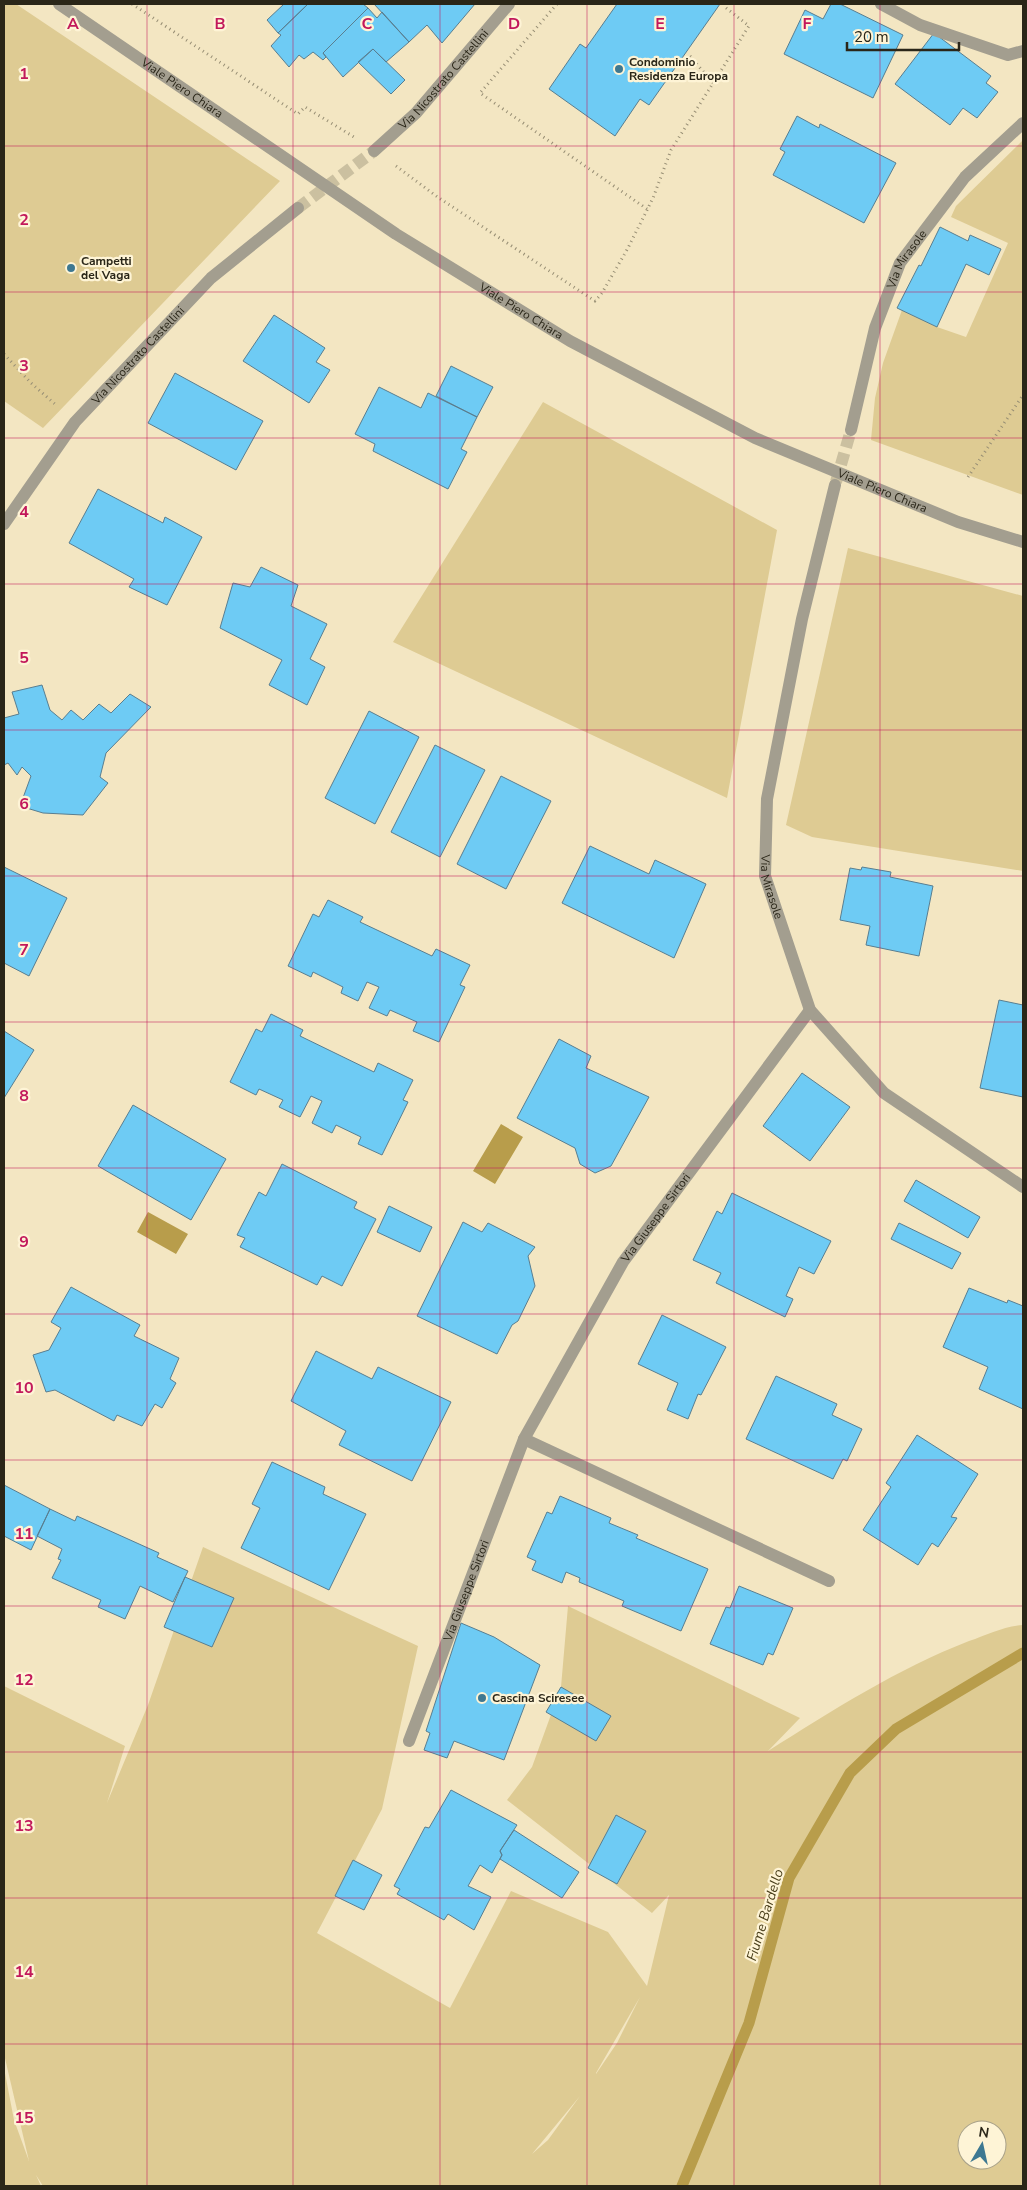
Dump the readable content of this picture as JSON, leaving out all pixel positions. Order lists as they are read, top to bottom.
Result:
{
  "streets": {
    "street": [
      "Via Nicostrato Castellini",
      "Viale Piero Chiara",
      "Via Mirasole",
      "Via Giuseppe Sirtori"
    ]
  },
  "crossings": [
    ["Via Mirasole", "Via Giuseppe Sirtori"]
  ],
  "water": ["Fiume Bardello"],
  "places": ["Condominio Residenza Europa", "Campetti del Vaga", "Cascina Sciresee"],
  "scale_bar": "20 m",
  "north": "top",
  "grid": {
    "columns": [
      "A",
      "B",
      "C",
      "D",
      "E",
      "F"
    ],
    "rows": [
      "1",
      "2",
      "3",
      "4",
      "5",
      "6",
      "7",
      "8",
      "9",
      "10",
      "11",
      "12",
      "13",
      "14",
      "15"
    ]
  }
}
